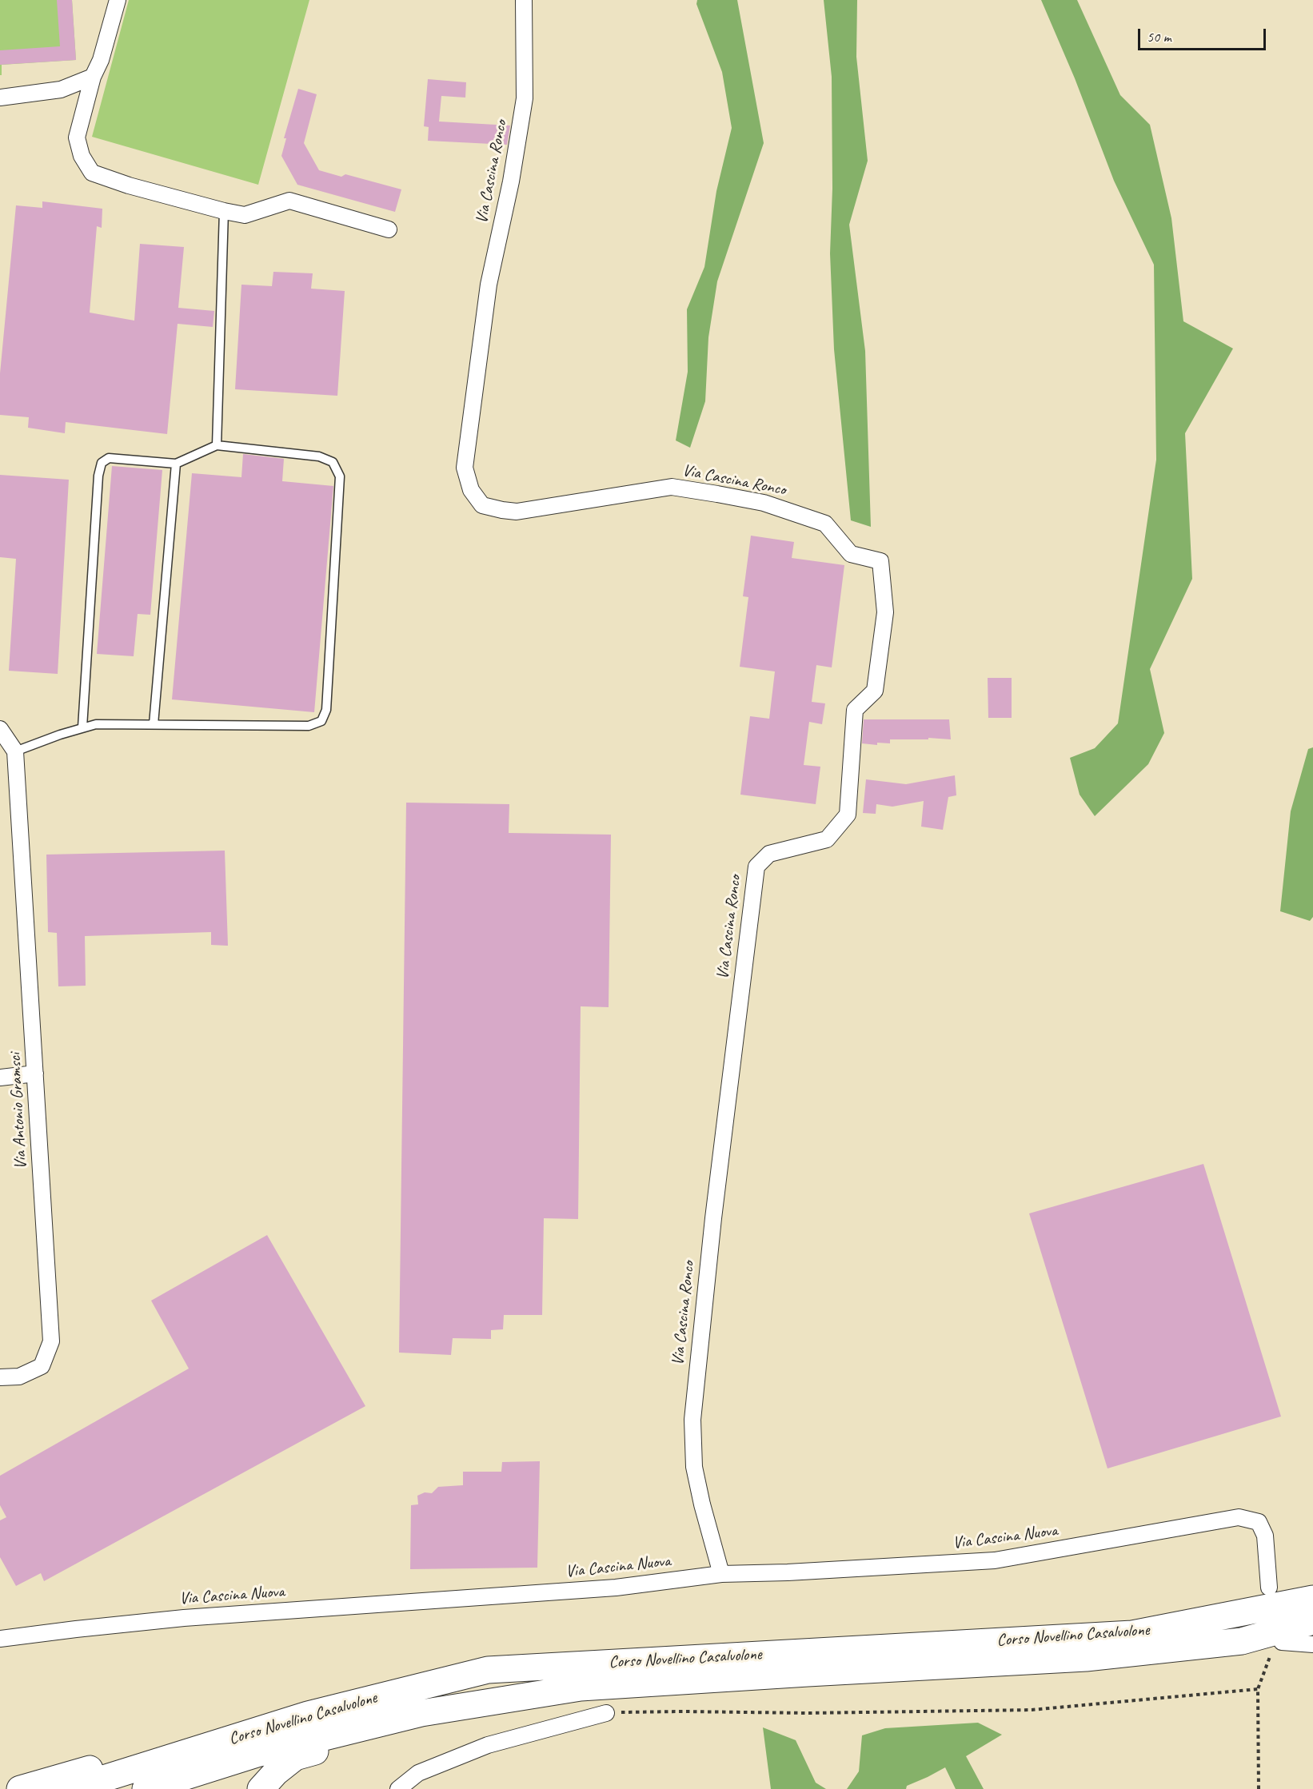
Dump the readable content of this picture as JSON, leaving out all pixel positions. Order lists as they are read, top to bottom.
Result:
{
  "streets": {
    "highway": ["Corso Novellino Casalvolone"],
    "street": ["Via Cascina Ronco", "Via Antonio Gramsci", "Via Cascina Nuova"]
  },
  "crossings": [
    ["Via Cascina Ronco", "Via Cascina Nuova"]
  ],
  "scale_bar": "50 m"
}
